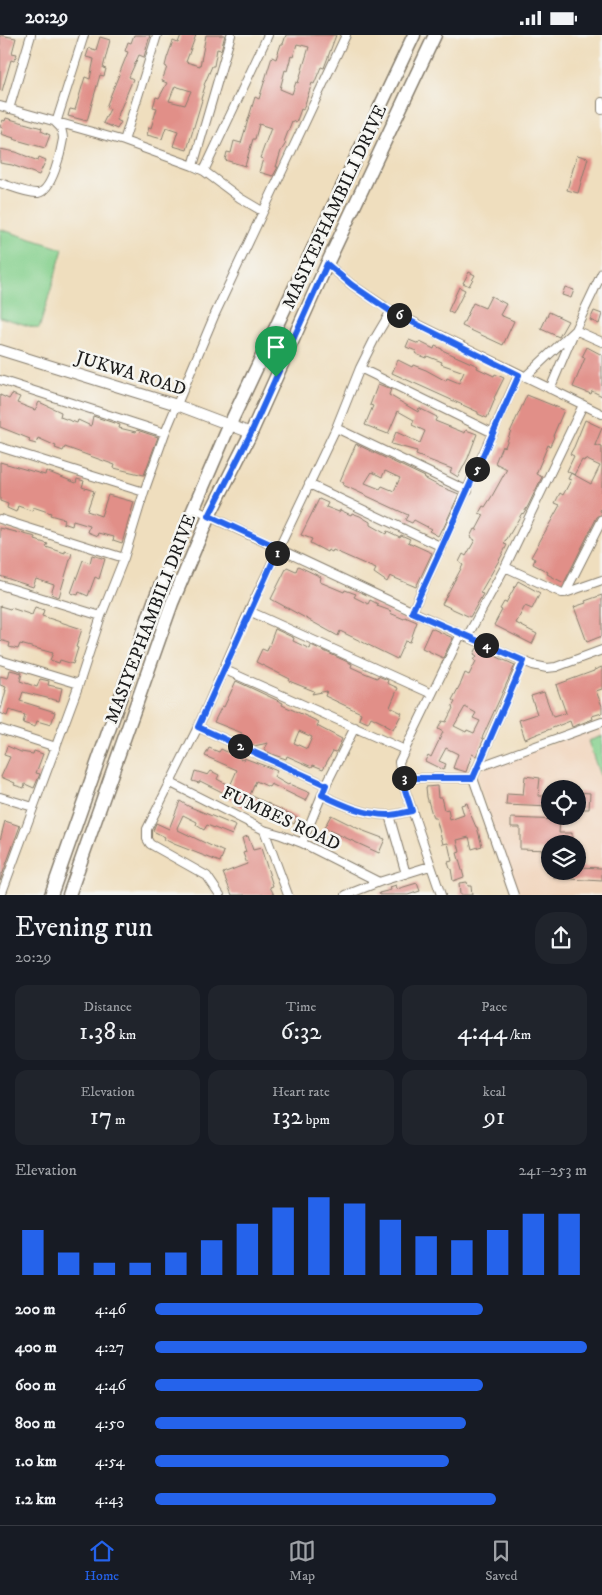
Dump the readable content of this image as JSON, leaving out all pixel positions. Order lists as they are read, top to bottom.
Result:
{
  "streets": {
    "main road": ["MASIYEPHAMBILI DRIVE"],
    "street": ["JUKWA ROAD", "FUMBES ROAD"]
  },
  "crossings": [
    ["MASIYEPHAMBILI DRIVE", "JUKWA ROAD"]
  ],
  "page": {
    "status": "20:29",
    "pins": [
      "6",
      "5",
      "1",
      "4",
      "2",
      "3"
    ],
    "heading": ["Evening run", "20:29"],
    "stats": [
      ["Distance", "1.38 km"],
      ["Time", "6:32"],
      ["Pace", "4:44 /km"],
      ["Elevation", "17 m"],
      ["Heart rate", "132 bpm"],
      ["kcal", "91"]
    ],
    "chart": ["Elevation", "241–253 m"],
    "list": [
      {
        "name": "200 m",
        "note": "4:46"
      },
      {
        "name": "400 m",
        "note": "4:27"
      },
      {
        "name": "600 m",
        "note": "4:46"
      },
      {
        "name": "800 m",
        "note": "4:50"
      },
      {
        "name": "1.0 km",
        "note": "4:54"
      },
      {
        "name": "1.2 km",
        "note": "4:43"
      }
    ],
    "tabs": ["Home", "Map", "Saved"]
  }
}
